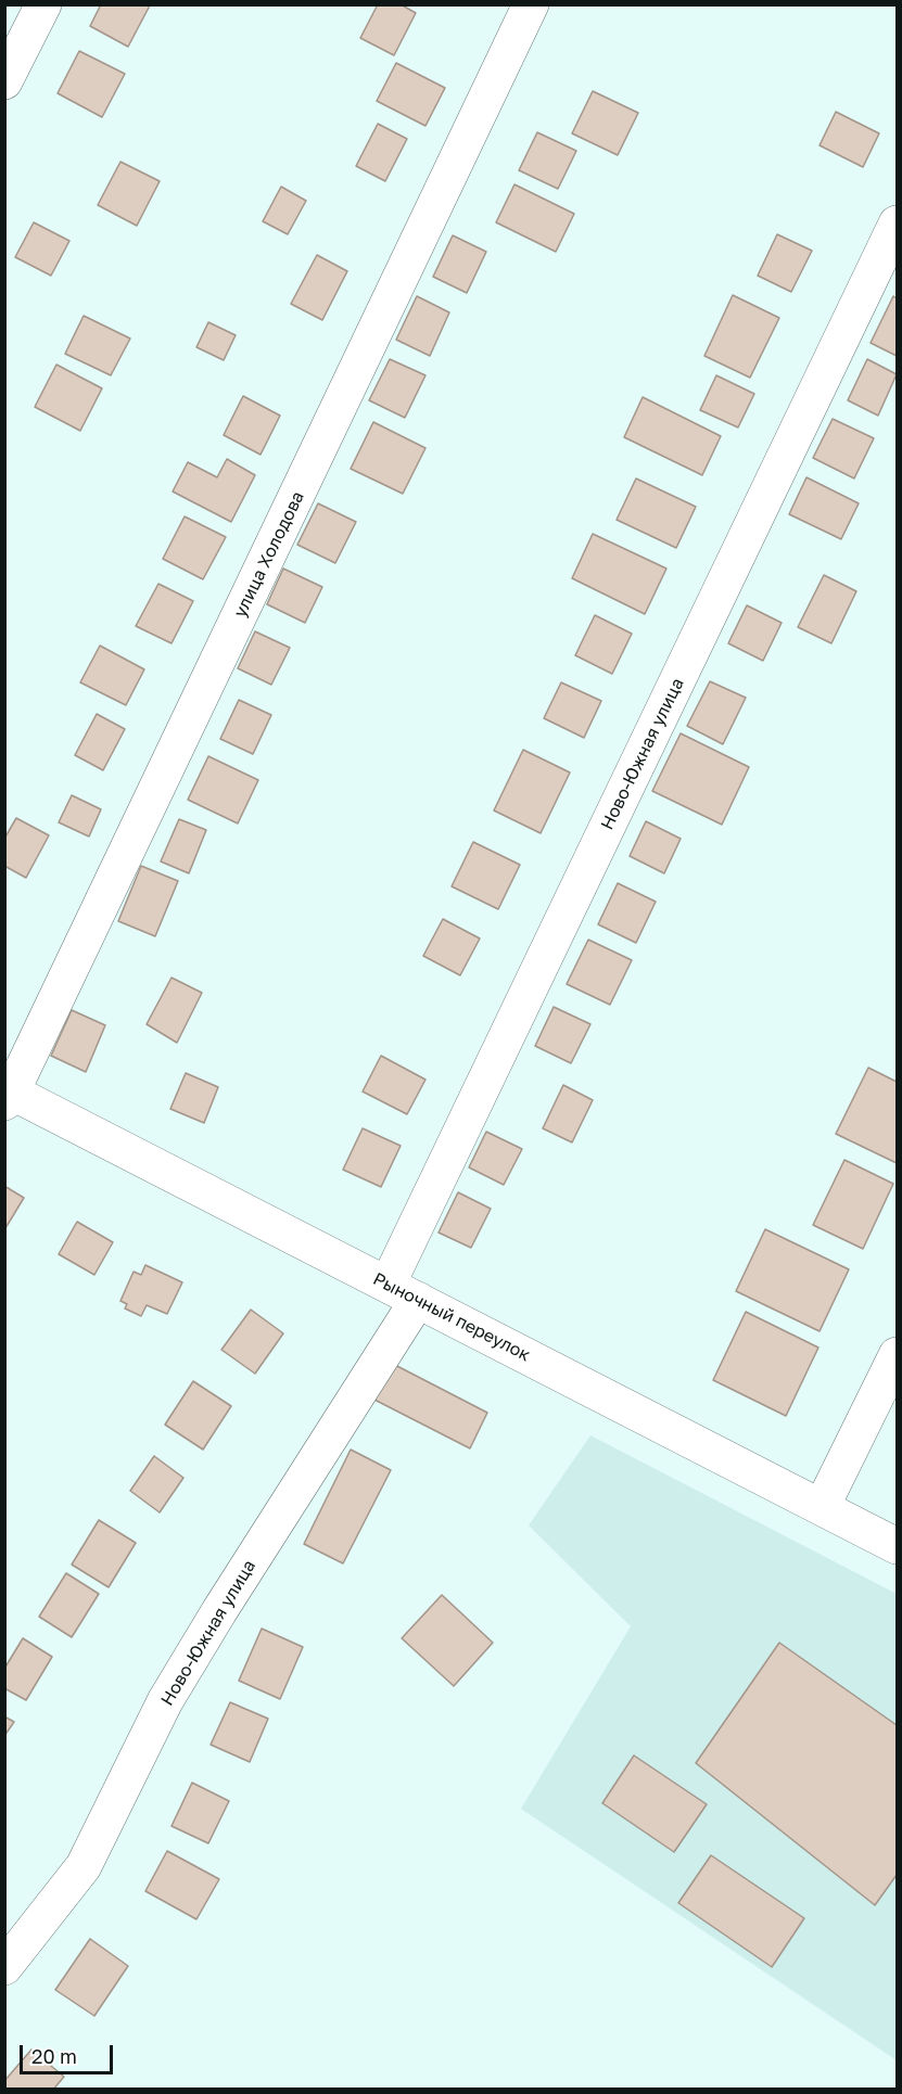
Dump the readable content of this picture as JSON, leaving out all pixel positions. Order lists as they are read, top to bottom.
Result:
{
  "streets": {
    "street": ["улица Холодова", "Ново-Южная улица", "Рыночный переулок"]
  },
  "crossings": [
    ["улица Холодова", "Рыночный переулок"],
    ["Ново-Южная улица", "Рыночный переулок"]
  ],
  "scale_bar": "20 m"
}
